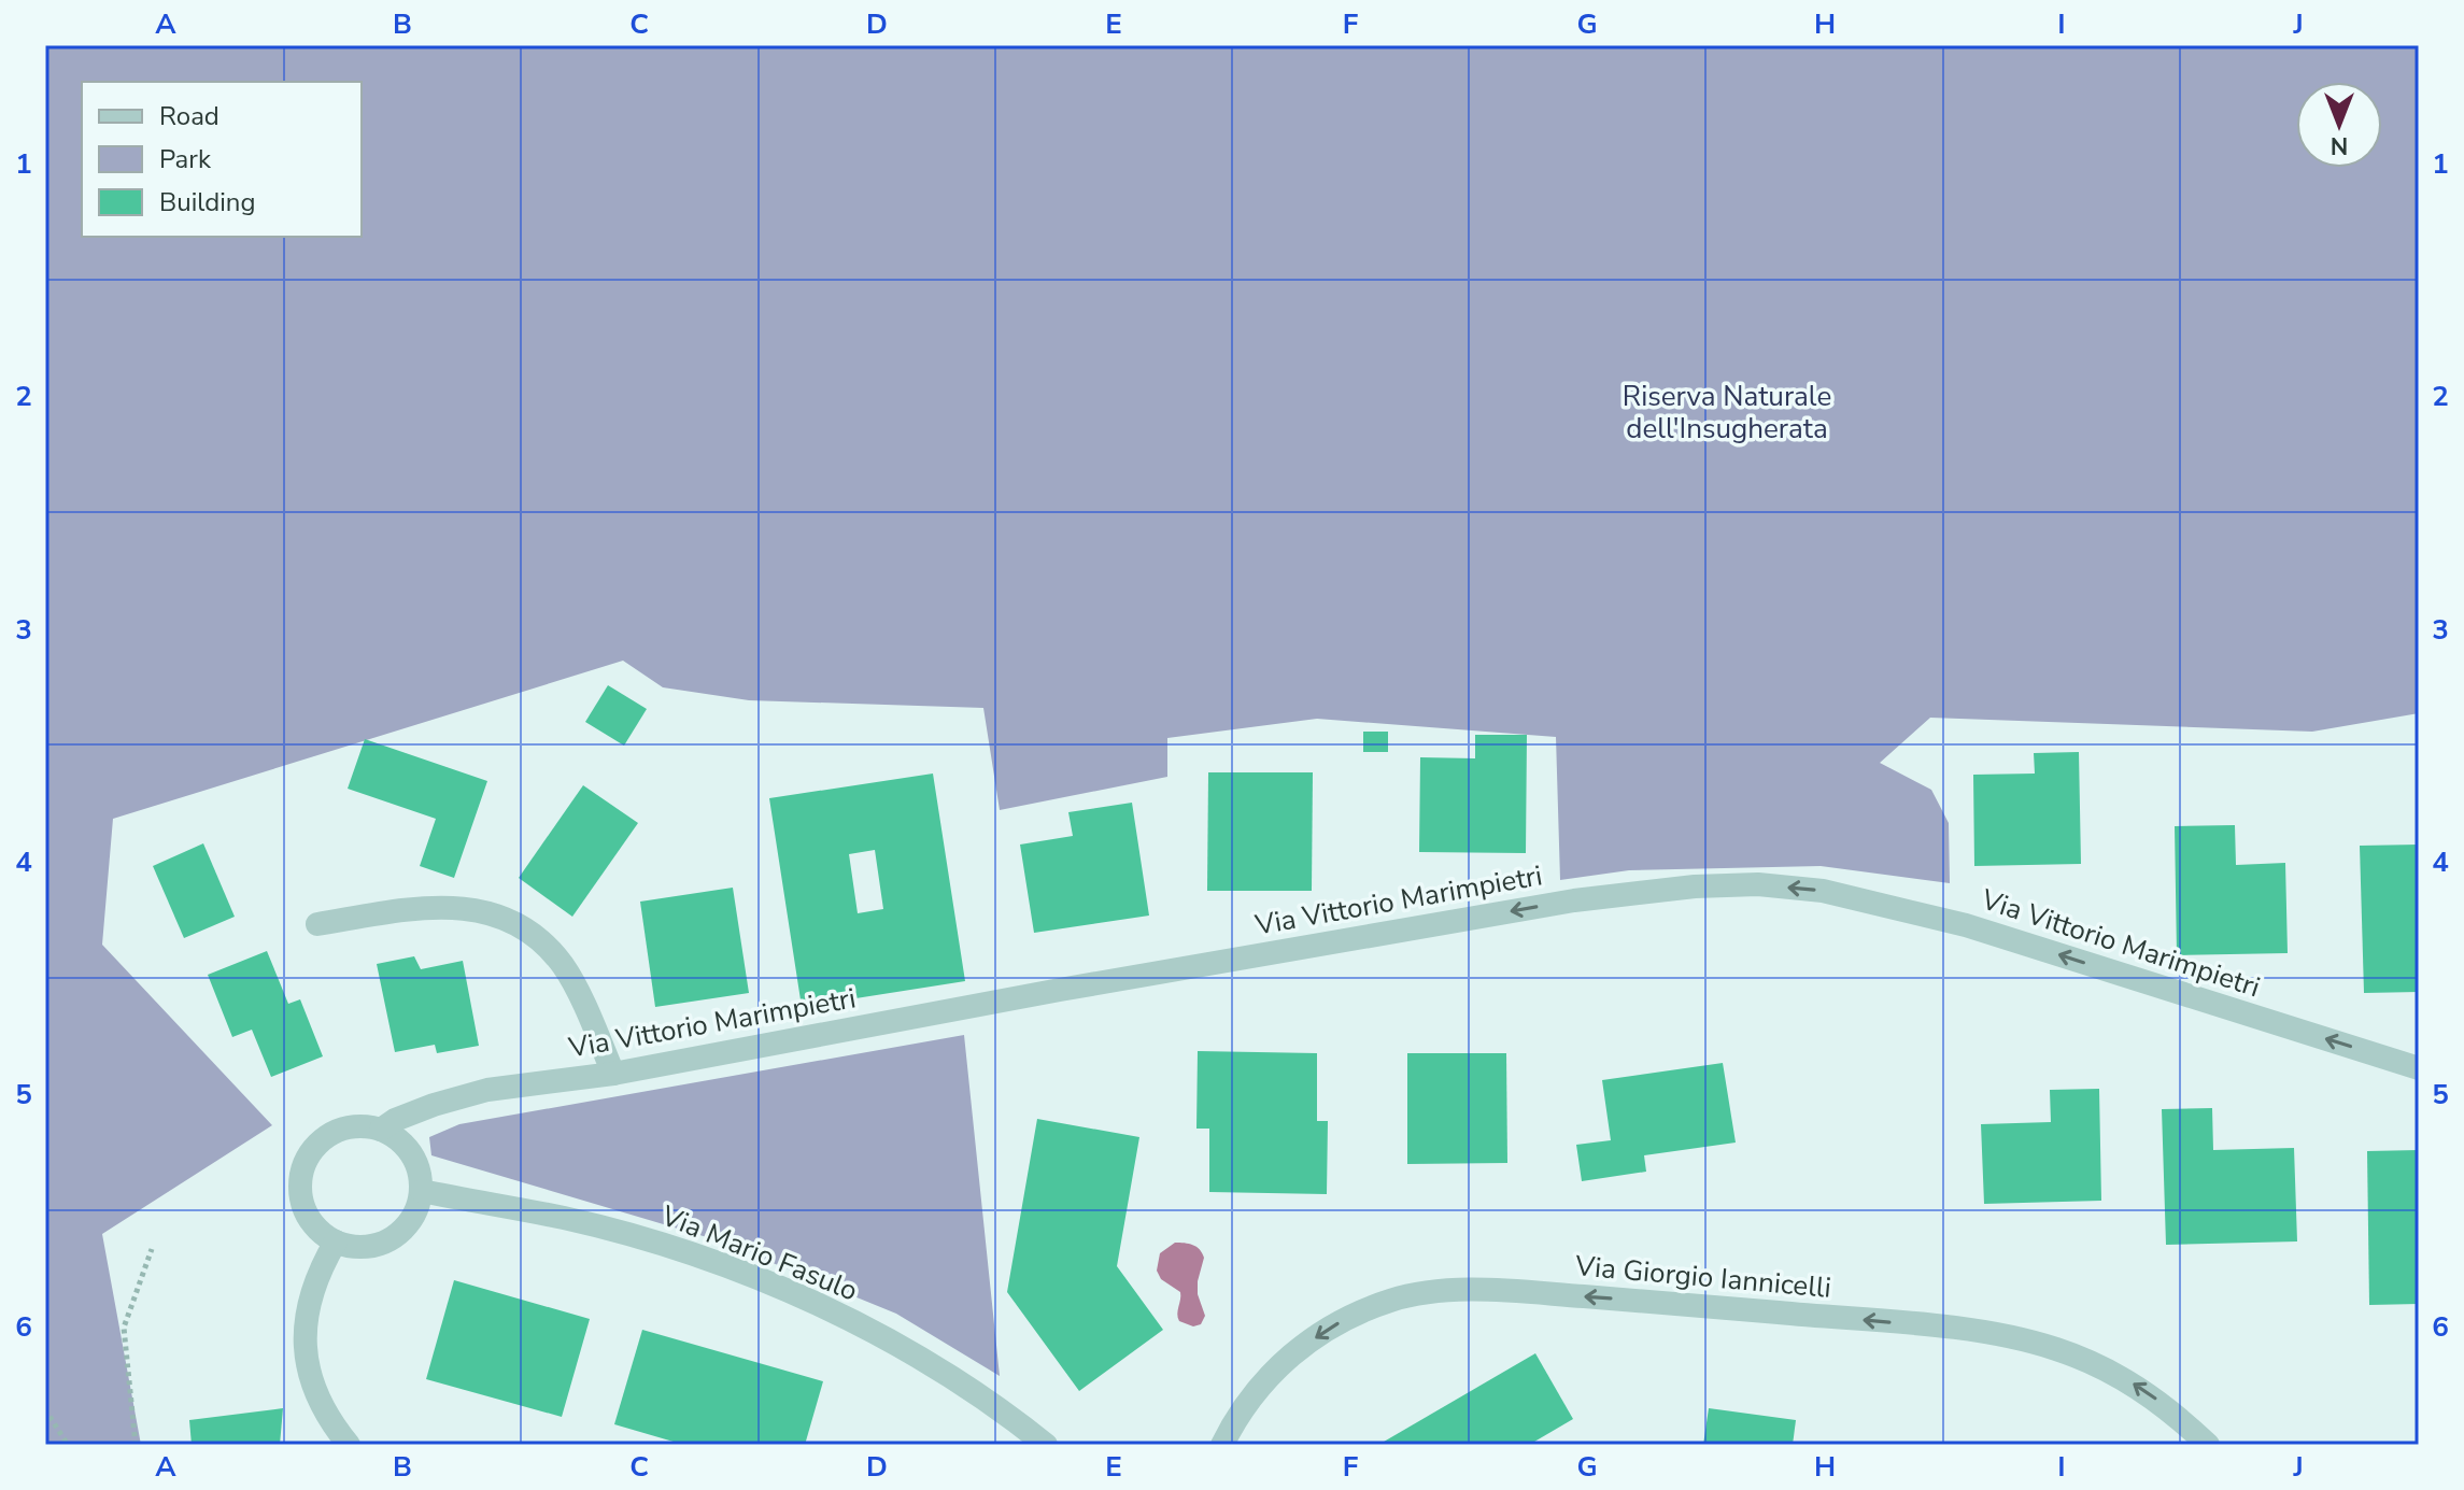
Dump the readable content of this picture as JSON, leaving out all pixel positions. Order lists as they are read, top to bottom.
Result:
{
  "streets": {
    "street": ["Via Vittorio Marimpietri", "Via Mario Fasulo", "Via Giorgio Iannicelli"]
  },
  "crossings": [
    ["Via Vittorio Marimpietri", "Via Mario Fasulo"]
  ],
  "one_way": ["Via Vittorio Marimpietri", "Via Giorgio Iannicelli"],
  "parks": ["Riserva Naturale dell'Insugherata"],
  "legend": ["Road", "Park", "Building"],
  "north": "bottom",
  "grid": {
    "columns": [
      "A",
      "B",
      "C",
      "D",
      "E",
      "F",
      "G",
      "H",
      "I",
      "J"
    ],
    "rows": [
      "1",
      "2",
      "3",
      "4",
      "5",
      "6"
    ]
  }
}
